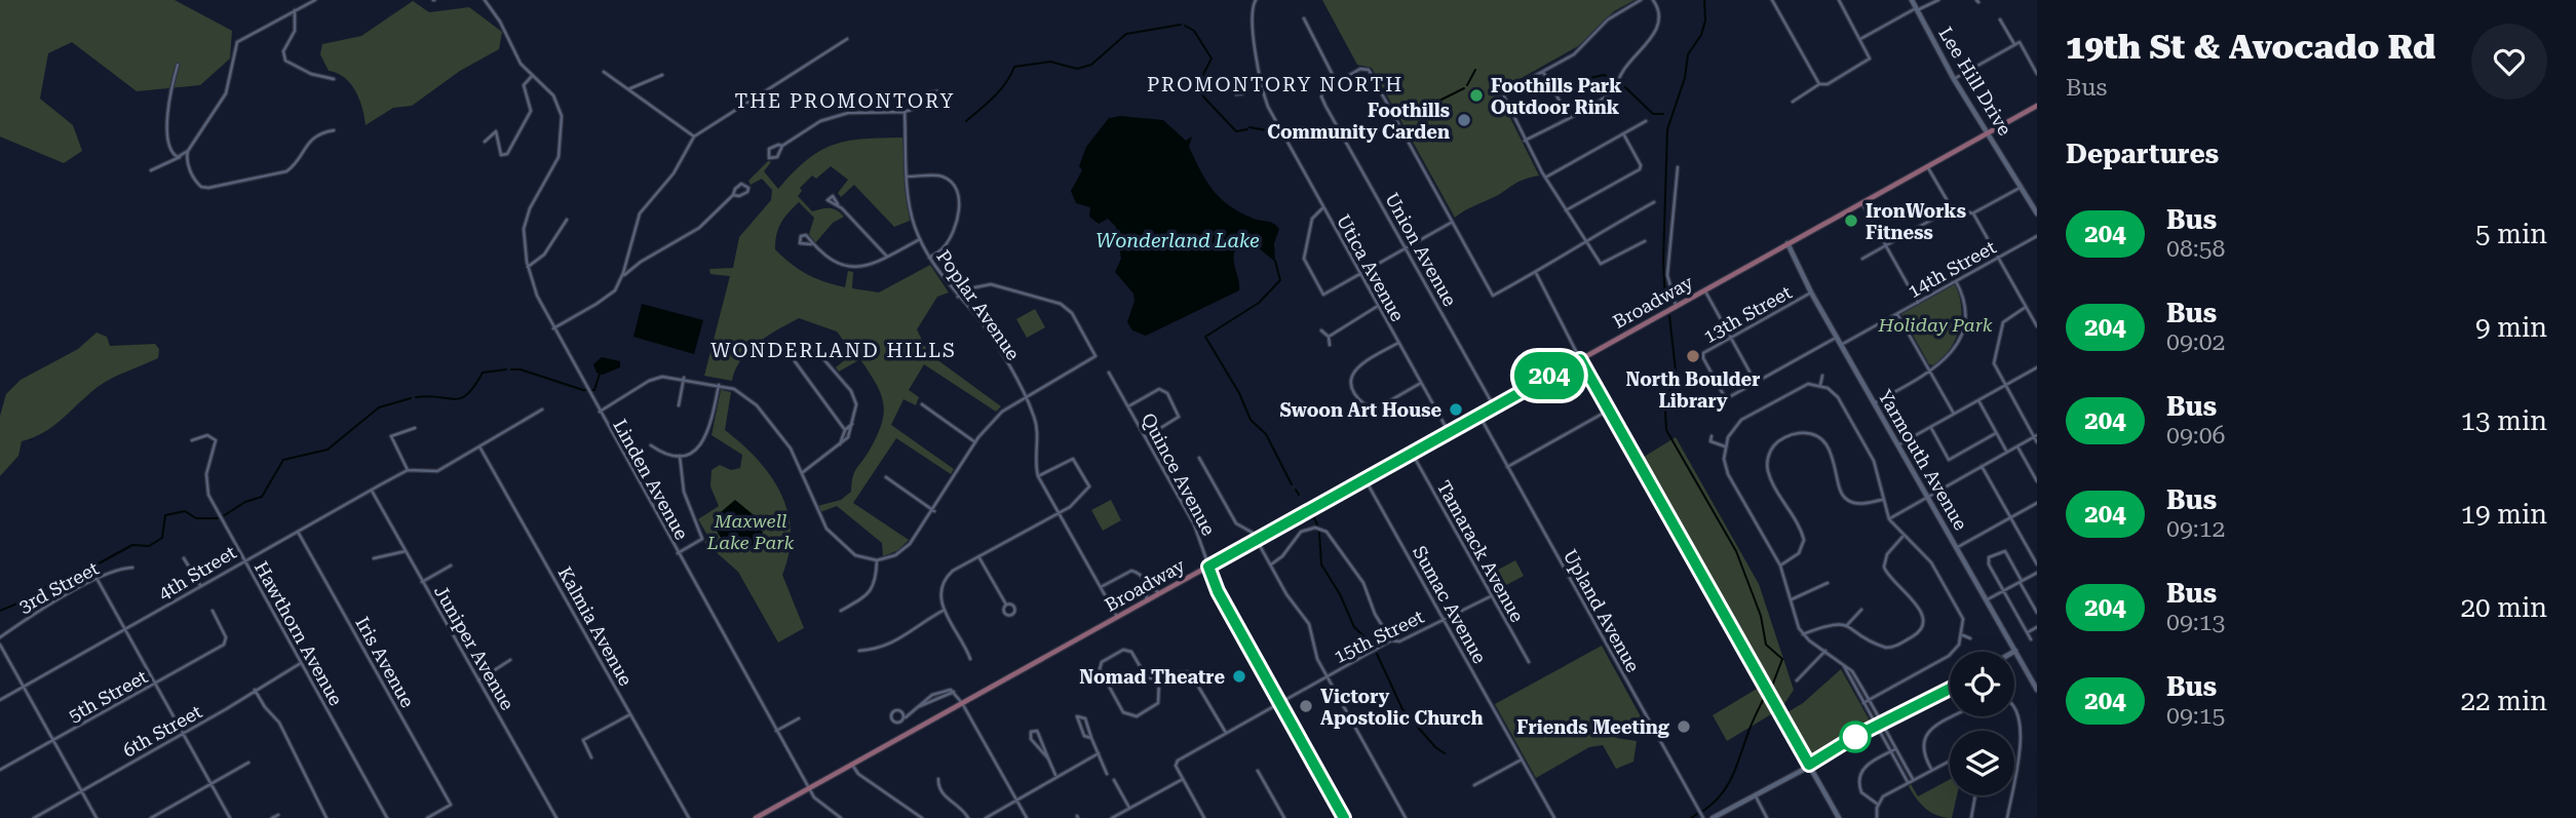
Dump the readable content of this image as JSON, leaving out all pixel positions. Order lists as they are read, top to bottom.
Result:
{
  "streets": {
    "main road": ["Broadway"],
    "street": [
      "Lee Hill Drive",
      "Union Avenue",
      "Utica Avenue",
      "14th Street",
      "Poplar Avenue",
      "13th Street",
      "Yarmouth Avenue",
      "Quince Avenue",
      "Linden Avenue",
      "Tamarack Avenue",
      "4th Street",
      "3rd Street",
      "Sumac Avenue",
      "Upland Avenue",
      "Kalmia Avenue",
      "Hawthorn Avenue",
      "15th Street",
      "Juniper Avenue",
      "Iris Avenue",
      "5th Street",
      "6th Street"
    ]
  },
  "crossings": [
    ["Lee Hill Drive", "Broadway"],
    ["Union Avenue", "Broadway"],
    ["Utica Avenue", "Broadway"],
    ["14th Street", "Yarmouth Avenue"],
    ["Broadway", "Poplar Avenue"],
    ["Broadway", "Yarmouth Avenue"],
    ["Broadway", "Quince Avenue"],
    ["Broadway", "Linden Avenue"],
    ["Broadway", "Tamarack Avenue"],
    ["Broadway", "Sumac Avenue"],
    ["Broadway", "Upland Avenue"],
    ["13th Street", "Yarmouth Avenue"],
    ["Quince Avenue", "15th Street"],
    ["Tamarack Avenue", "15th Street"],
    ["4th Street", "Kalmia Avenue"],
    ["4th Street", "Hawthorn Avenue"],
    ["4th Street", "Juniper Avenue"],
    ["4th Street", "Iris Avenue"],
    ["Sumac Avenue", "15th Street"],
    ["Hawthorn Avenue", "6th Street"]
  ],
  "districts": ["PROMONTORY NORTH", "THE PROMONTORY", "WONDERLAND HILLS"],
  "water": ["Wonderland Lake"],
  "parks": ["Holiday Park", "Maxwell Lake Park"],
  "places": [
    "Foothills Park Outdoor Rink",
    "Foothills Community Carden",
    "IronWorks Fitness",
    "North Boulder Library",
    "Swoon Art House",
    "Nomad Theatre",
    "Victory Apostolic Church",
    "Friends Meeting"
  ],
  "lines": ["bus line 204"],
  "page": {
    "on_map": "204",
    "heading": [
      ["19th St & Avocado Rd", "Bus"],
      "Departures"
    ],
    "list": [
      {
        "mark": "204",
        "name": "Bus",
        "note": "08:58",
        "value": "5 min"
      },
      {
        "mark": "204",
        "name": "Bus",
        "note": "09:02",
        "value": "9 min"
      },
      {
        "mark": "204",
        "name": "Bus",
        "note": "09:06",
        "value": "13 min"
      },
      {
        "mark": "204",
        "name": "Bus",
        "note": "09:12",
        "value": "19 min"
      },
      {
        "mark": "204",
        "name": "Bus",
        "note": "09:13",
        "value": "20 min"
      },
      {
        "mark": "204",
        "name": "Bus",
        "note": "09:15",
        "value": "22 min"
      }
    ]
  }
}
